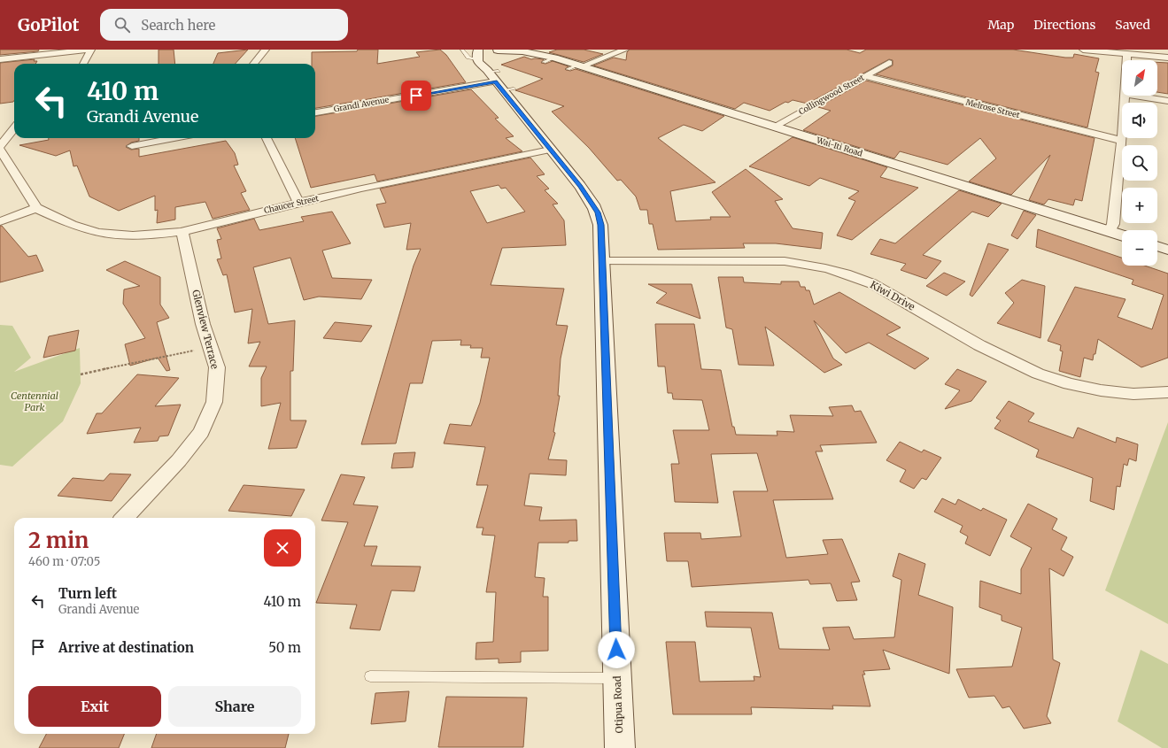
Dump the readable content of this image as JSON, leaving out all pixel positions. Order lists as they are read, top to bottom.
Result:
{
  "streets": {
    "street": [
      "Collingwood Street",
      "Grandi Avenue",
      "Melrose Street",
      "Wai-Iti Road",
      "Chaucer Street",
      "Kiwi Drive",
      "Glenview Terrace",
      "Otipua Road"
    ]
  },
  "crossings": [
    ["Collingwood Street", "Melrose Street"],
    ["Collingwood Street", "Wai-Iti Road"],
    ["Grandi Avenue", "Otipua Road"],
    ["Wai-Iti Road", "Otipua Road"],
    ["Chaucer Street", "Glenview Terrace"],
    ["Chaucer Street", "Otipua Road"],
    ["Kiwi Drive", "Otipua Road"]
  ],
  "parks": ["Centennial Park"],
  "north": "top right",
  "page": {
    "header": "GoPilot",
    "search": "Search here",
    "nav": ["Map", "Directions", "Saved"],
    "map_buttons": ["+", "−"],
    "turn": ["410 m", "Grandi Avenue"],
    "heading": ["2 min", "460 m · 07:05"],
    "list": [
      {
        "name": "Turn left",
        "note": "Grandi Avenue",
        "value": "410 m"
      },
      {
        "name": "Arrive at destination",
        "value": "50 m"
      }
    ],
    "buttons": ["Exit", "Share"]
  }
}
